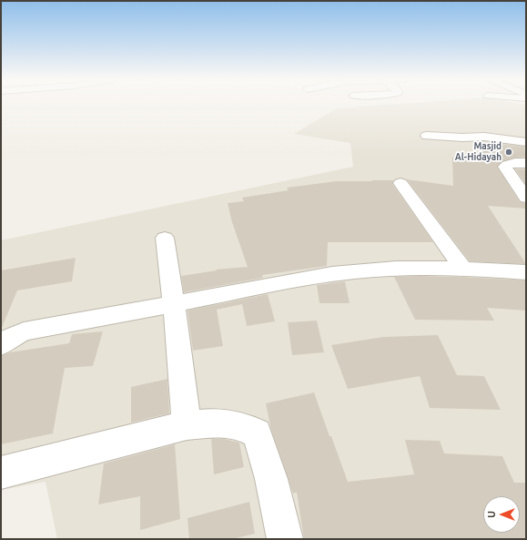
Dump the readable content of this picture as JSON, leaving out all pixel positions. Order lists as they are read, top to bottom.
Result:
{
  "places": ["Masjid Al-Hidayah"],
  "north": "left"
}
